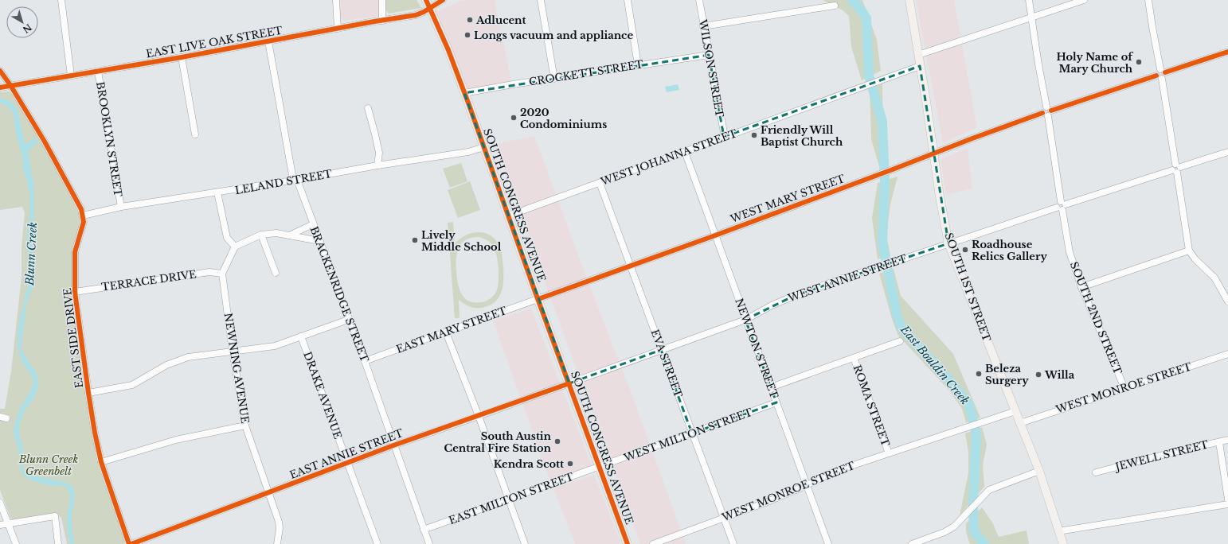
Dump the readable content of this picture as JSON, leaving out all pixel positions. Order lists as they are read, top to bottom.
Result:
{
  "streets": {
    "main road": ["SOUTH CONGRESS AVENUE", "SOUTH 1ST STREET"],
    "street": [
      "EAST LIVE OAK STREET",
      "WILSON STREET",
      "CROCKETT STREET",
      "BROOKLYN STREET",
      "WEST JOHANNA STREET",
      "LELAND STREET",
      "WEST MARY STREET",
      "WEST ANNIE STREET",
      "TERRACE DRIVE",
      "BRACKENRIDGE STREET",
      "SOUTH 2ND STREET",
      "EAST MARY STREET",
      "EAST SIDE DRIVE",
      "NEWTON STREET",
      "EVA STREET",
      "NEWNING AVENUE",
      "WEST MONROE STREET",
      "DRAKE AVENUE",
      "ROMA STREET",
      "WEST MILTON STREET",
      "EAST ANNIE STREET",
      "JEWELL STREET",
      "EAST MILTON STREET"
    ]
  },
  "crossings": [
    ["EAST LIVE OAK STREET", "BROOKLYN STREET"],
    ["EAST LIVE OAK STREET", "SOUTH CONGRESS AVENUE"],
    ["EAST LIVE OAK STREET", "BRACKENRIDGE STREET"],
    ["WILSON STREET", "CROCKETT STREET"],
    ["WILSON STREET", "WEST JOHANNA STREET"],
    ["CROCKETT STREET", "SOUTH CONGRESS AVENUE"],
    ["BROOKLYN STREET", "LELAND STREET"],
    ["WEST JOHANNA STREET", "SOUTH CONGRESS AVENUE"],
    ["WEST JOHANNA STREET", "SOUTH 1ST STREET"],
    ["WEST JOHANNA STREET", "NEWTON STREET"],
    ["WEST JOHANNA STREET", "EVA STREET"],
    ["LELAND STREET", "SOUTH CONGRESS AVENUE"],
    ["LELAND STREET", "BRACKENRIDGE STREET"],
    ["LELAND STREET", "EAST SIDE DRIVE"],
    ["WEST MARY STREET", "SOUTH CONGRESS AVENUE"],
    ["WEST MARY STREET", "SOUTH 1ST STREET"],
    ["WEST MARY STREET", "SOUTH 2ND STREET"],
    ["WEST MARY STREET", "EAST MARY STREET"],
    ["WEST MARY STREET", "NEWTON STREET"],
    ["WEST MARY STREET", "EVA STREET"],
    ["SOUTH CONGRESS AVENUE", "WEST ANNIE STREET"],
    ["SOUTH CONGRESS AVENUE", "EAST MARY STREET"],
    ["SOUTH CONGRESS AVENUE", "WEST MILTON STREET"],
    ["SOUTH CONGRESS AVENUE", "EAST ANNIE STREET"],
    ["SOUTH CONGRESS AVENUE", "EAST MILTON STREET"],
    ["WEST ANNIE STREET", "SOUTH 1ST STREET"],
    ["WEST ANNIE STREET", "SOUTH 2ND STREET"],
    ["WEST ANNIE STREET", "NEWTON STREET"],
    ["WEST ANNIE STREET", "EVA STREET"],
    ["WEST ANNIE STREET", "EAST ANNIE STREET"],
    ["TERRACE DRIVE", "EAST SIDE DRIVE"],
    ["TERRACE DRIVE", "NEWNING AVENUE"],
    ["SOUTH 1ST STREET", "WEST MONROE STREET"],
    ["BRACKENRIDGE STREET", "EAST MARY STREET"],
    ["BRACKENRIDGE STREET", "EAST ANNIE STREET"],
    ["BRACKENRIDGE STREET", "EAST MILTON STREET"],
    ["SOUTH 2ND STREET", "WEST MONROE STREET"],
    ["NEWTON STREET", "WEST MONROE STREET"],
    ["NEWTON STREET", "WEST MILTON STREET"],
    ["EVA STREET", "WEST MONROE STREET"],
    ["EVA STREET", "WEST MILTON STREET"],
    ["NEWNING AVENUE", "EAST ANNIE STREET"],
    ["WEST MONROE STREET", "ROMA STREET"],
    ["DRAKE AVENUE", "EAST ANNIE STREET"],
    ["WEST MILTON STREET", "EAST MILTON STREET"]
  ],
  "water": ["Blunn Creek", "East Bouldin Creek"],
  "parks": ["Blunn Creek Greenbelt"],
  "places": [
    "Adlucent",
    "Longs vacuum and appliance",
    "Holy Name of Mary Church",
    "2020 Condominiums",
    "Friendly Will Baptist Church",
    "Lively Middle School",
    "Roadhouse Relics Gallery",
    "Beleza Surgery",
    "Willa",
    "South Austin Central Fire Station",
    "Kendra Scott"
  ],
  "north": "bottom right"
}
